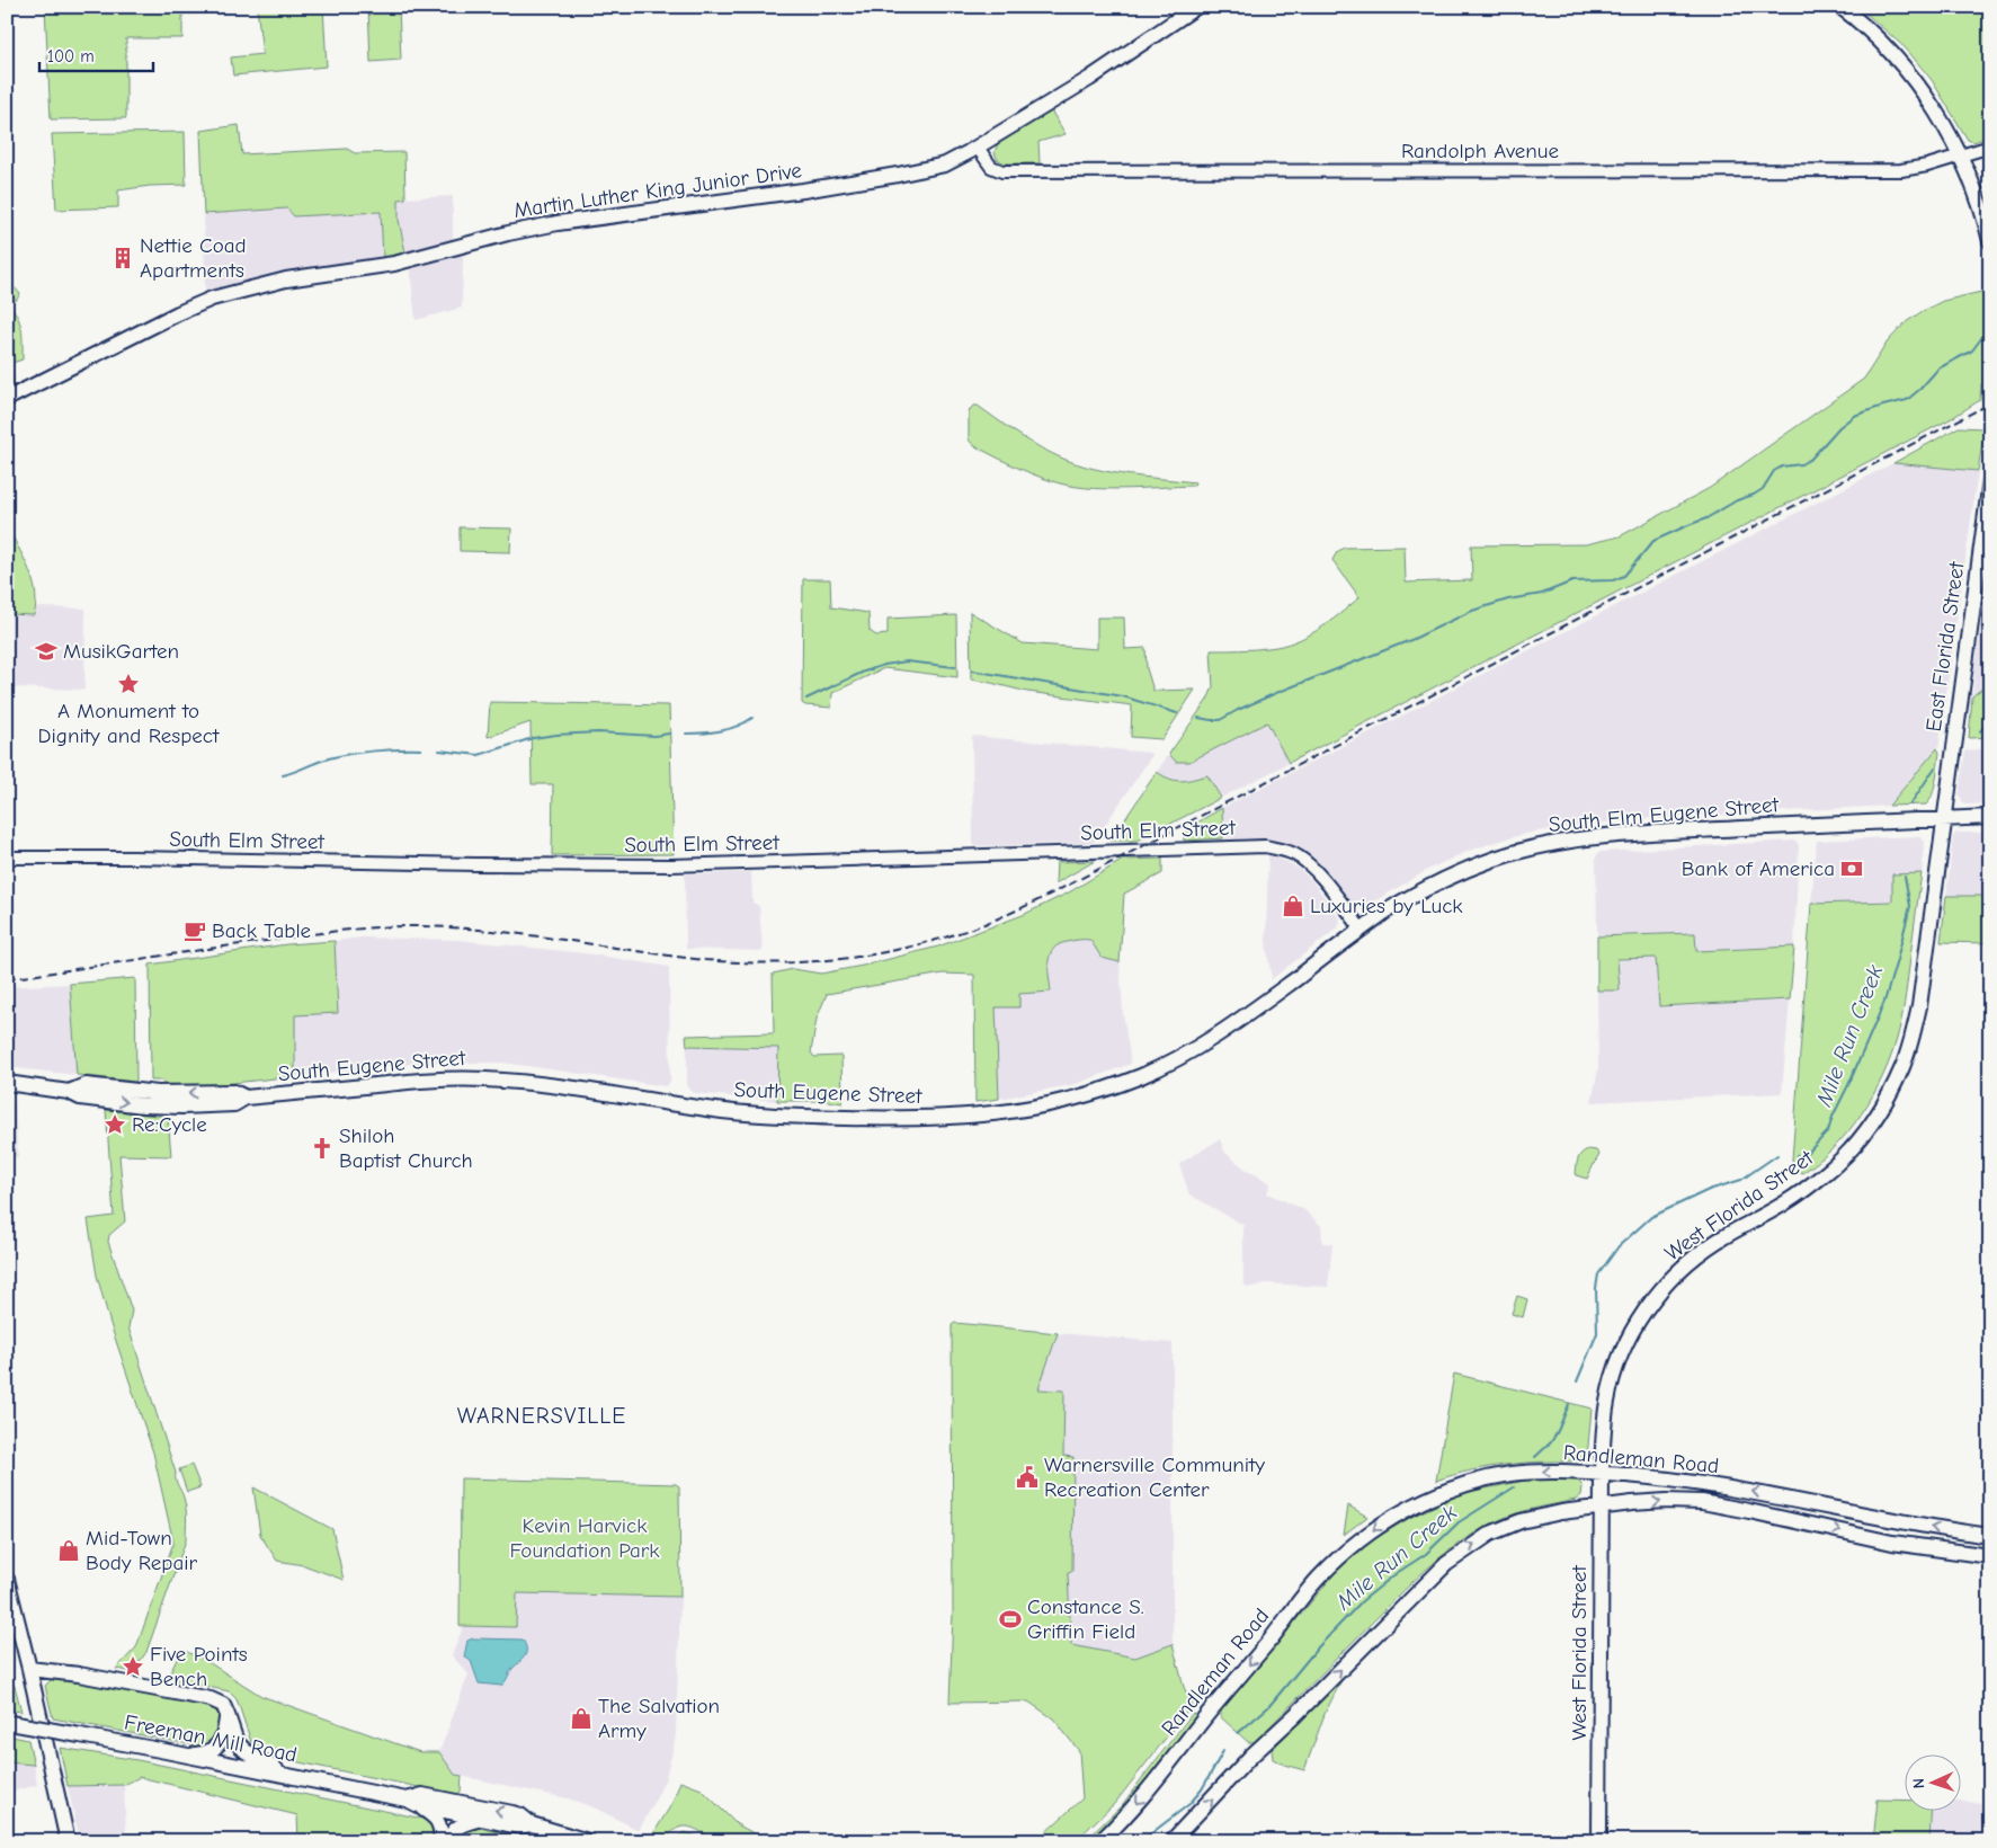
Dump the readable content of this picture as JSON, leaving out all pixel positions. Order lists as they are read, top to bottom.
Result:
{
  "streets": {
    "main road": [
      "Martin Luther King Junior Drive",
      "East Florida Street",
      "South Elm Eugene Street",
      "South Eugene Street",
      "West Florida Street",
      "Randleman Road",
      "Freeman Mill Road"
    ],
    "street": ["Randolph Avenue", "South Elm Street"]
  },
  "crossings": [
    ["Randolph Avenue", "Martin Luther King Junior Drive"],
    ["East Florida Street", "South Elm Eugene Street"],
    ["East Florida Street", "West Florida Street"],
    ["South Elm Eugene Street", "South Elm Street"],
    ["South Elm Eugene Street", "South Eugene Street"],
    ["South Elm Eugene Street", "West Florida Street"],
    ["South Elm Street", "South Eugene Street"],
    ["West Florida Street", "Randleman Road"]
  ],
  "districts": ["WARNERSVILLE"],
  "water": ["Mile Run Creek"],
  "parks": ["Kevin Harvick Foundation Park"],
  "places": {
    "building": ["Nettie Coad Apartments"],
    "school or university": ["MusikGarten"],
    "place": ["A Monument to Dignity and Respect", "Re:Cycle", "Five Points Bench"],
    "bank": ["Bank of America"],
    "shop": ["Luxuries by Luck", "Mid-Town Body Repair", "The Salvation Army"],
    "cafe": ["Back Table"],
    "church": ["Shiloh Baptist Church"],
    "public building": ["Warnersville Community Recreation Center"],
    "sports": ["Constance S. Griffin Field"]
  },
  "scale_bar": "100 m",
  "north": "left"
}
